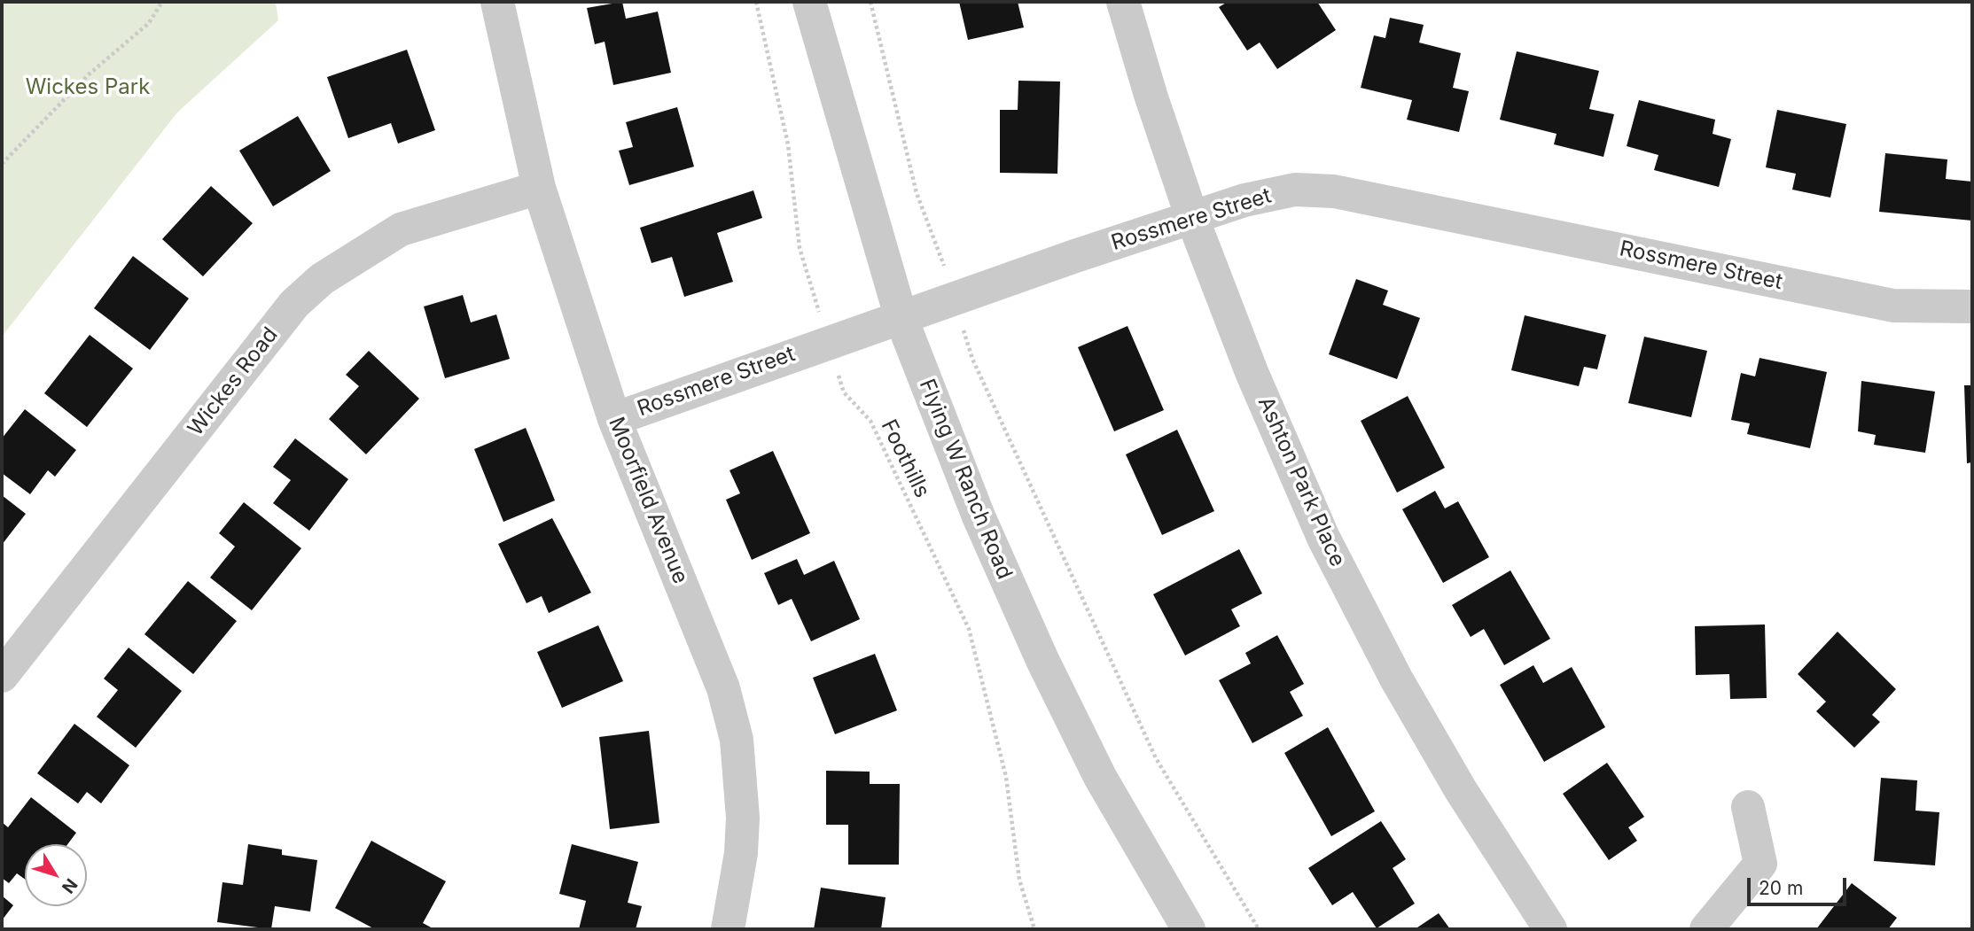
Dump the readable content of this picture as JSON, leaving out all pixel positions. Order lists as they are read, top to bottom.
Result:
{
  "streets": {
    "street": [
      "Rossmere Street",
      "Wickes Road",
      "Flying W Ranch Road",
      "Ashton Park Place",
      "Moorfield Avenue"
    ],
    "path": ["Foothills"]
  },
  "crossings": [
    ["Rossmere Street", "Foothills"],
    ["Rossmere Street", "Flying W Ranch Road"],
    ["Rossmere Street", "Ashton Park Place"],
    ["Rossmere Street", "Moorfield Avenue"],
    ["Wickes Road", "Moorfield Avenue"]
  ],
  "parks": ["Wickes Park"],
  "scale_bar": "20 m",
  "north": "bottom right"
}
